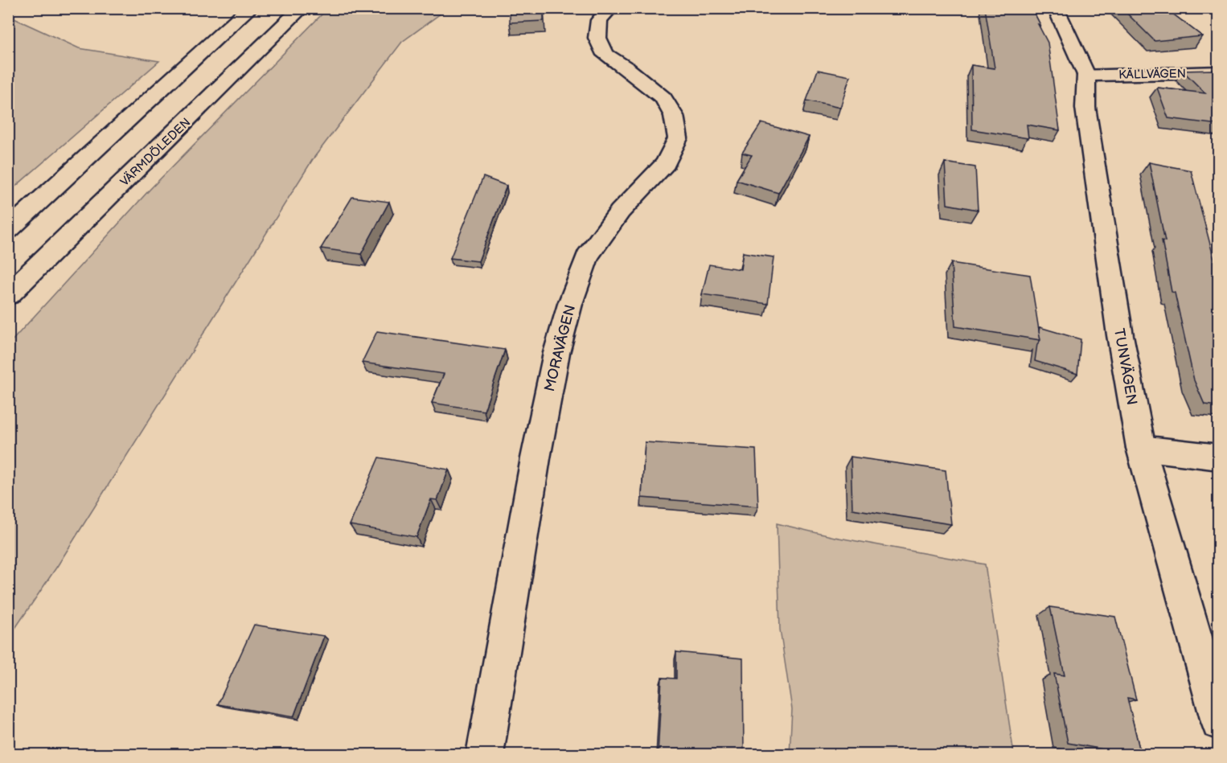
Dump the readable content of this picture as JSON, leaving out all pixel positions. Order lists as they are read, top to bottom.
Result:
{
  "streets": {
    "main road": [
      "KÄLLVÄGEN",
      "VÄRMDÖLEDEN",
      "MORAVÄGEN",
      "TUNVÄGEN"
    ]
  },
  "crossings": [
    ["KÄLLVÄGEN", "TUNVÄGEN"]
  ]
}
